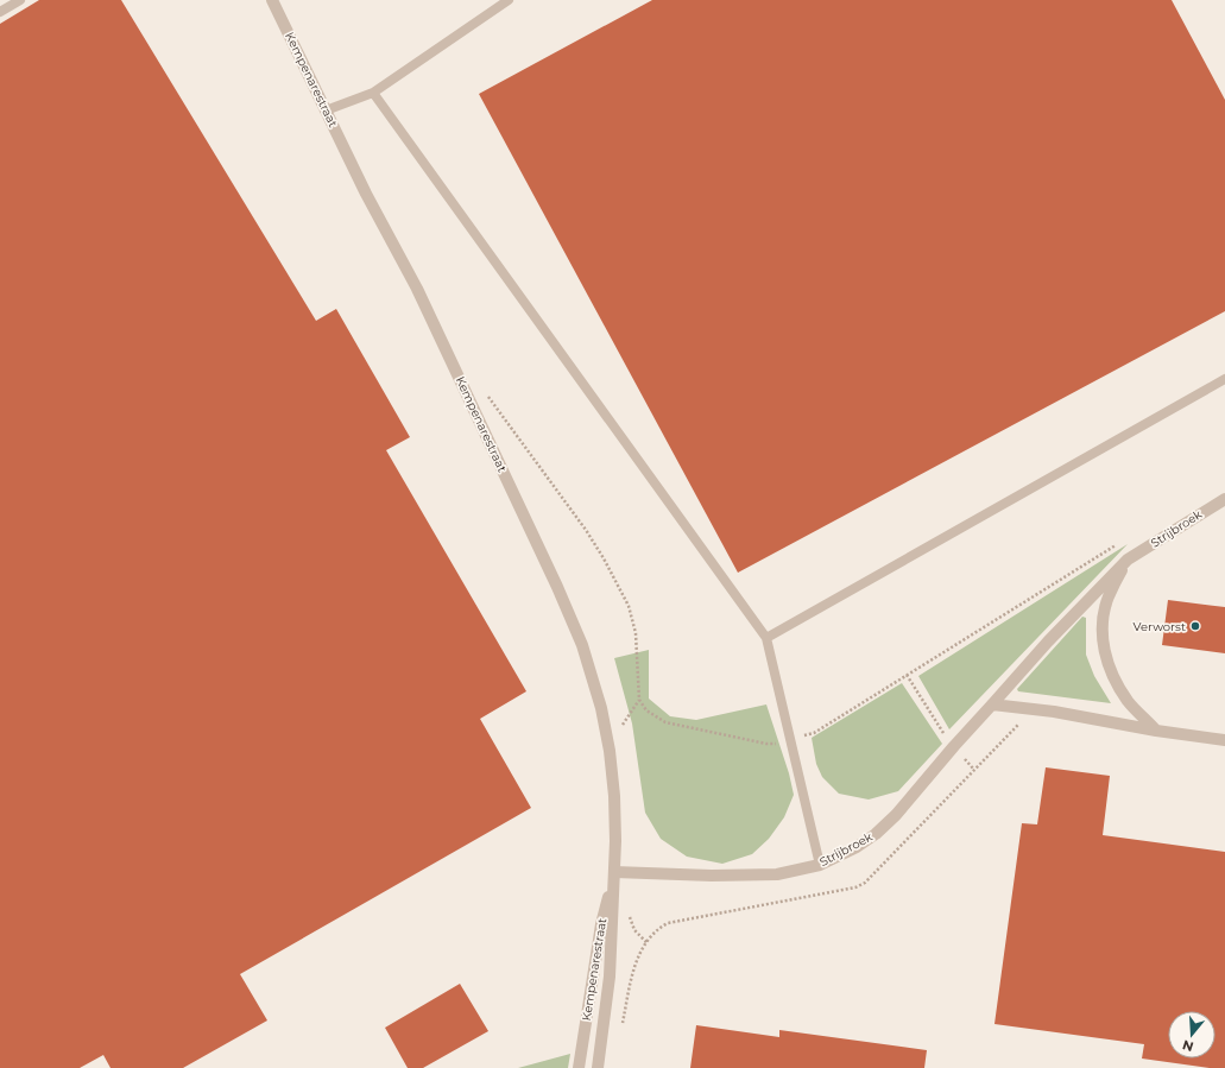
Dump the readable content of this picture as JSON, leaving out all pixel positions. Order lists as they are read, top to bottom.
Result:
{
  "streets": {
    "street": ["Kempenarestraat", "Strijbroek"]
  },
  "crossings": [
    ["Kempenarestraat", "Strijbroek"]
  ],
  "places": ["Verworst"],
  "north": "bottom"
}
